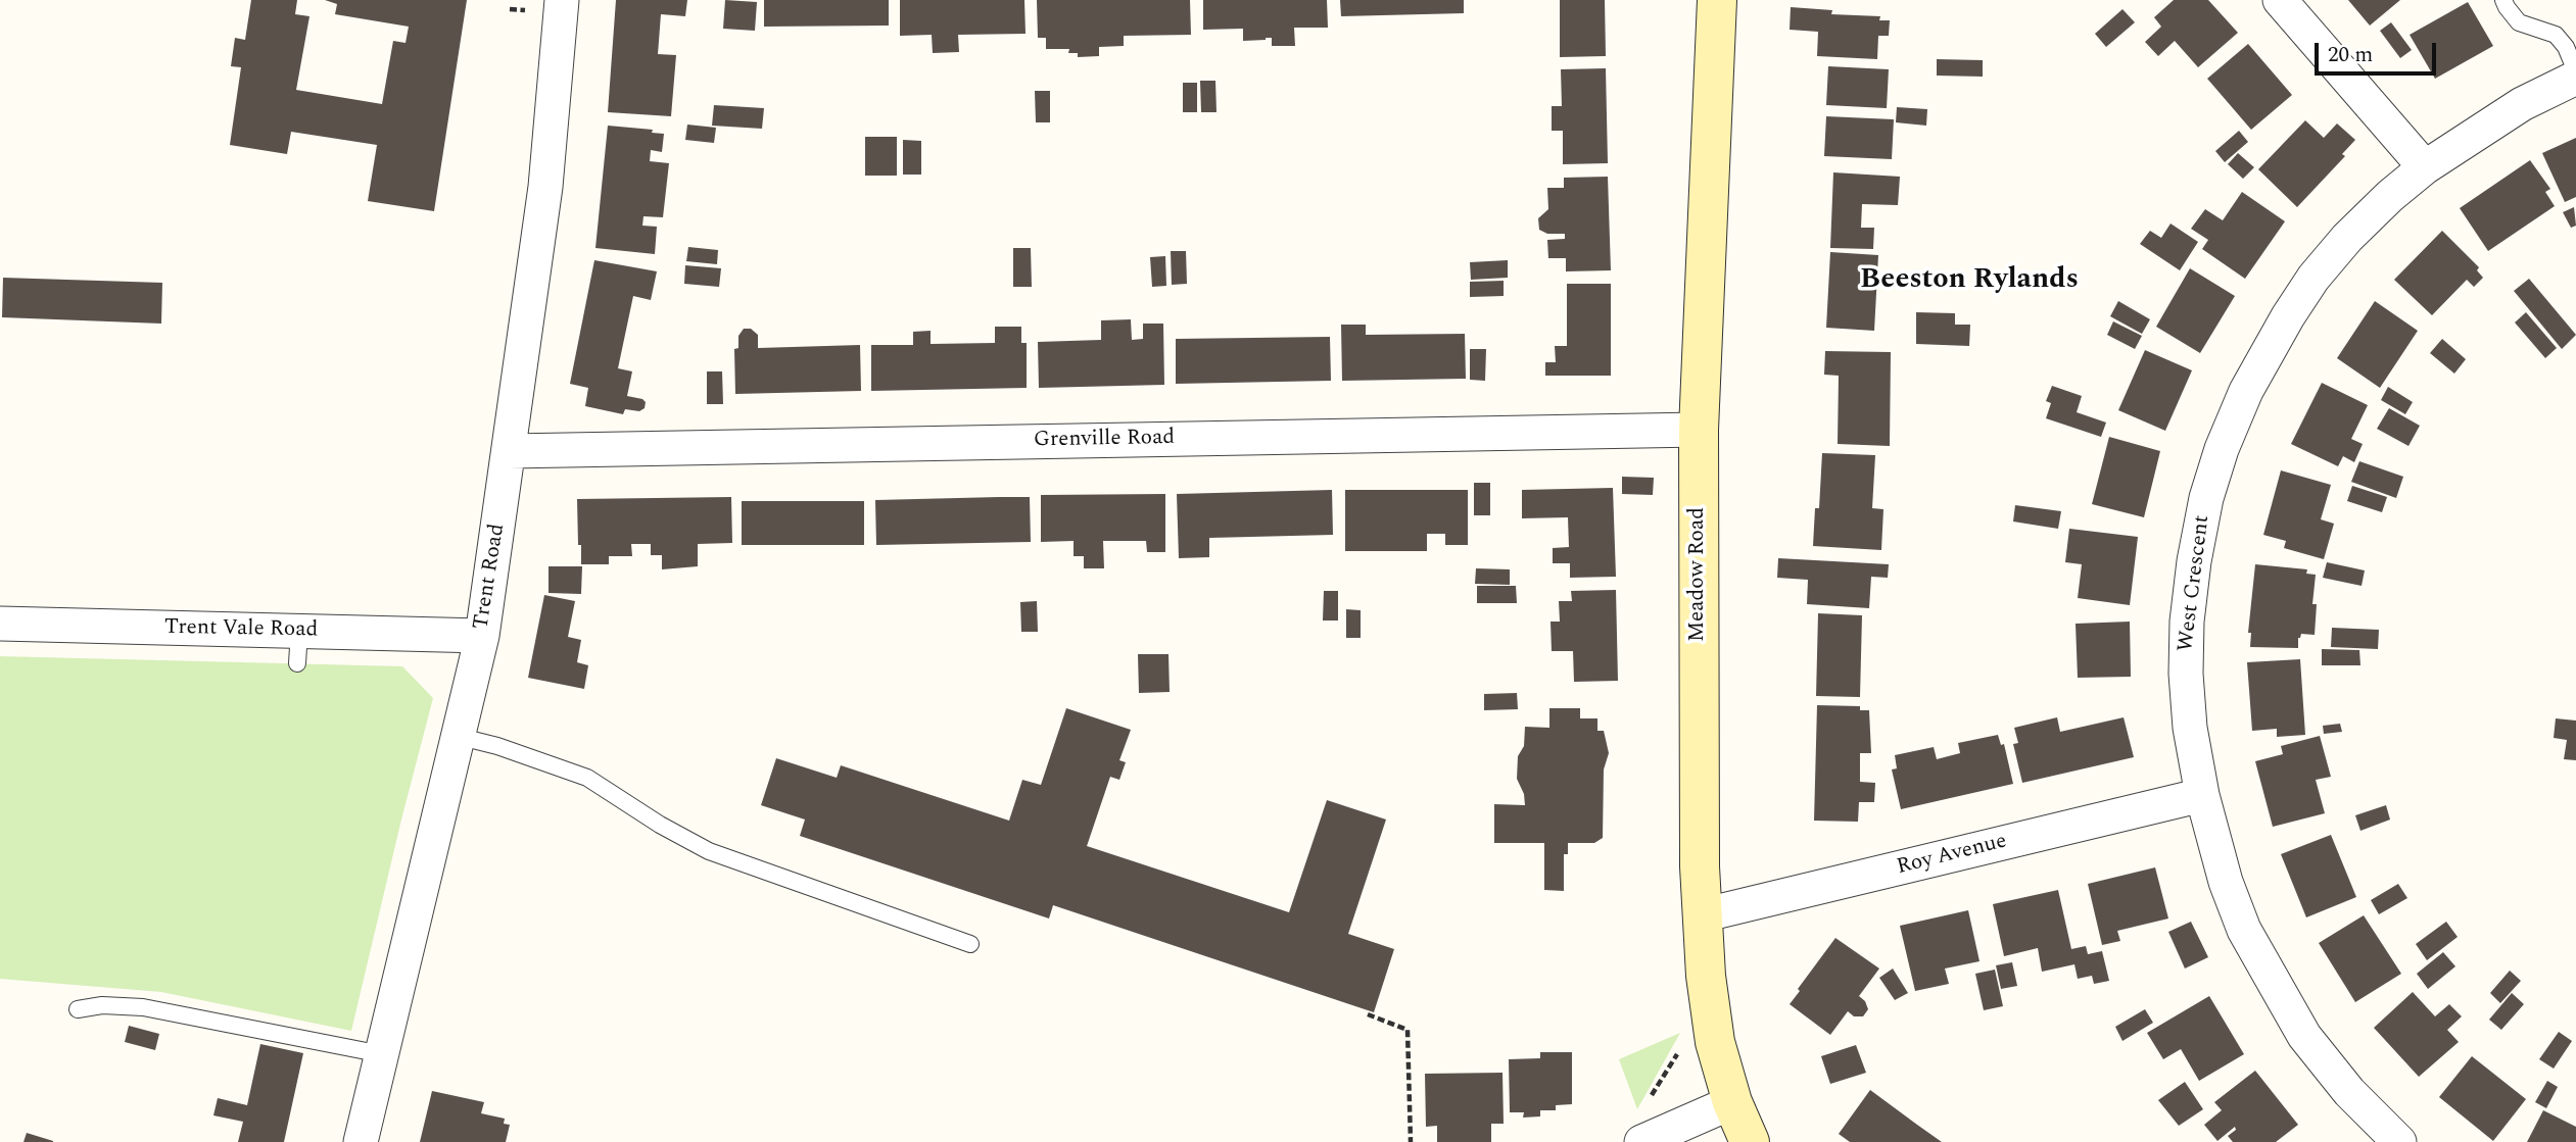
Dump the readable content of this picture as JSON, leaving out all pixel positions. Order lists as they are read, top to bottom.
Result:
{
  "streets": {
    "street": [
      "Grenville Road",
      "Meadow Road",
      "Trent Road",
      "West Crescent",
      "Trent Vale Road",
      "Roy Avenue"
    ]
  },
  "crossings": [
    ["Grenville Road", "Meadow Road"],
    ["Grenville Road", "Trent Road"],
    ["Meadow Road", "Roy Avenue"],
    ["Trent Road", "Trent Vale Road"],
    ["West Crescent", "Roy Avenue"]
  ],
  "districts": ["Beeston Rylands"],
  "scale_bar": "20 m"
}
